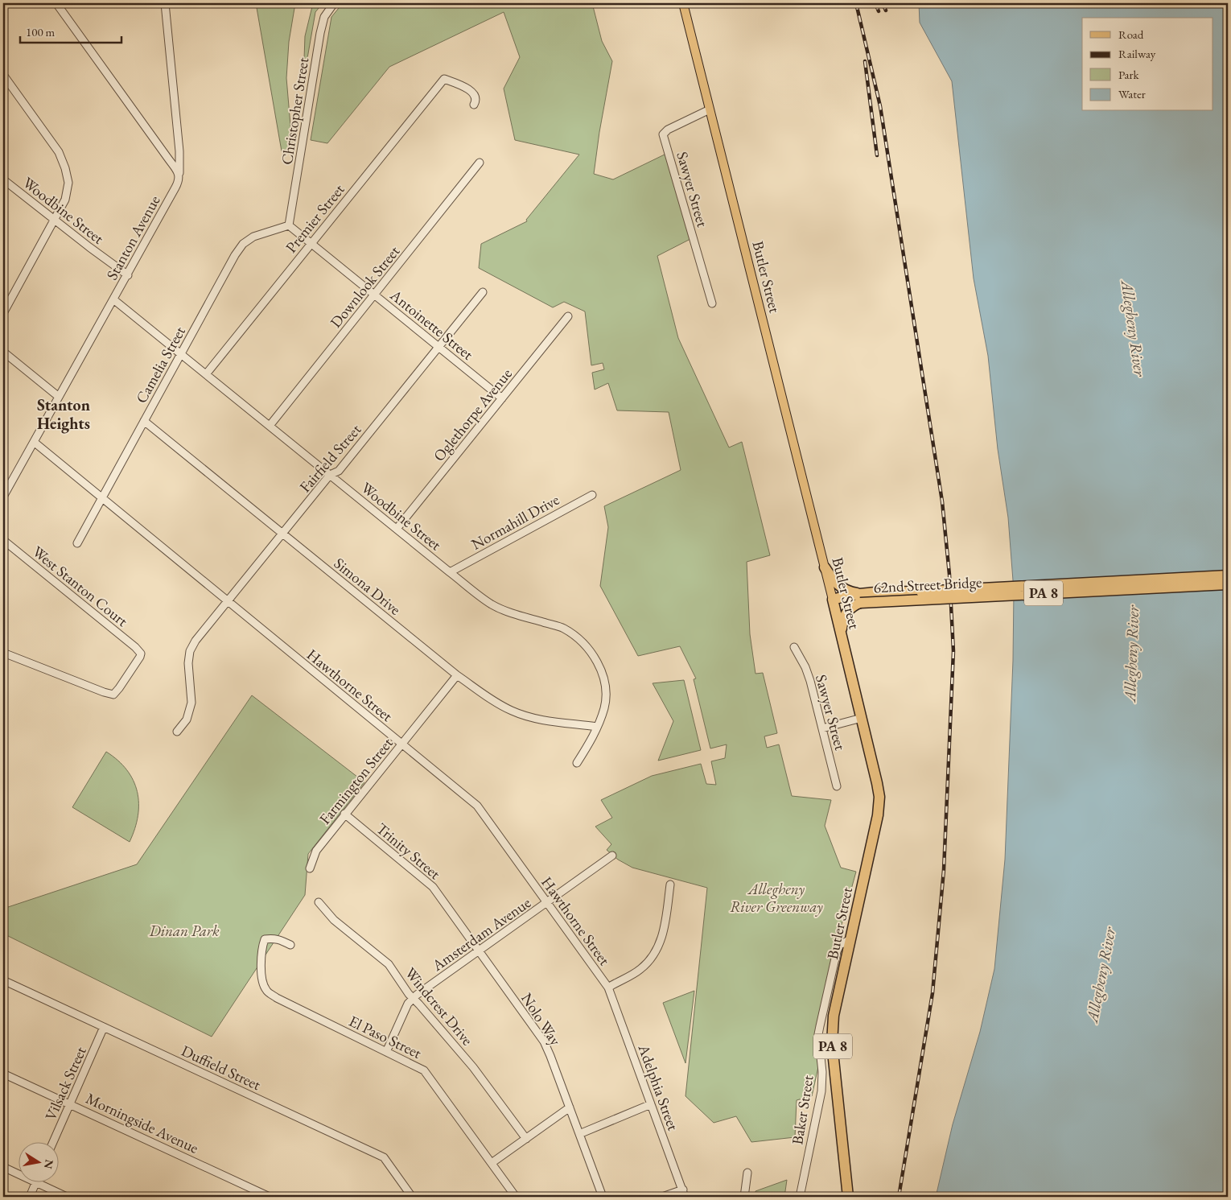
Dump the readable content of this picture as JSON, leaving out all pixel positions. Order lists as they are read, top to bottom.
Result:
{
  "streets": {
    "highway": ["Butler Street", "62nd Street Bridge", "PA 8"],
    "street": [
      "Christopher Street",
      "Sawyer Street",
      "Woodbine Street",
      "Premier Street",
      "Stanton Avenue",
      "Downlook Street",
      "Antoinette Street",
      "Camelia Street",
      "Oglethorpe Avenue",
      "Fairfield Street",
      "Normahill Drive",
      "West Stanton Court",
      "Simona Drive",
      "Hawthorne Street",
      "Farmington Street",
      "Trinity Street",
      "Amsterdam Avenue",
      "Windcrest Drive",
      "Nolo Way",
      "El Paso Street",
      "Duffield Street",
      "Vilsack Street",
      "Adelphia Street",
      "Baker Street",
      "Morningside Avenue"
    ]
  },
  "crossings": [
    ["Christopher Street", "Antoinette Street"],
    ["Christopher Street", "Camelia Street"],
    ["Sawyer Street", "Butler Street"],
    ["Woodbine Street", "Premier Street"],
    ["Woodbine Street", "Stanton Avenue"],
    ["Woodbine Street", "Downlook Street"],
    ["Woodbine Street", "Camelia Street"],
    ["Woodbine Street", "Oglethorpe Avenue"],
    ["Woodbine Street", "Fairfield Street"],
    ["Woodbine Street", "Normahill Drive"],
    ["Woodbine Street", "Simona Drive"],
    ["Premier Street", "Antoinette Street"],
    ["Stanton Avenue", "Hawthorne Street"],
    ["Butler Street", "62nd Street Bridge"],
    ["Butler Street", "PA 8"],
    ["Butler Street", "Baker Street"],
    ["Downlook Street", "Antoinette Street"],
    ["Antoinette Street", "Camelia Street"],
    ["Antoinette Street", "Oglethorpe Avenue"],
    ["Antoinette Street", "Fairfield Street"],
    ["Camelia Street", "Simona Drive"],
    ["Camelia Street", "Hawthorne Street"],
    ["Fairfield Street", "Simona Drive"],
    ["Fairfield Street", "Hawthorne Street"],
    ["62nd Street Bridge", "PA 8"],
    ["Simona Drive", "Farmington Street"],
    ["Hawthorne Street", "Farmington Street"],
    ["Hawthorne Street", "Amsterdam Avenue"],
    ["Hawthorne Street", "Adelphia Street"],
    ["Farmington Street", "Trinity Street"],
    ["Trinity Street", "Amsterdam Avenue"],
    ["Trinity Street", "Nolo Way"],
    ["Amsterdam Avenue", "Windcrest Drive"],
    ["Amsterdam Avenue", "Nolo Way"],
    ["Amsterdam Avenue", "El Paso Street"],
    ["Duffield Street", "Vilsack Street"],
    ["Vilsack Street", "Morningside Avenue"]
  ],
  "districts": ["Stanton Heights"],
  "water": ["Allegheny River"],
  "parks": ["Allegheny River Greenway", "Dinan Park"],
  "legend": [
    "Road",
    "Railway",
    "Park",
    "Water"
  ],
  "scale_bar": "100 m",
  "north": "right"
}
